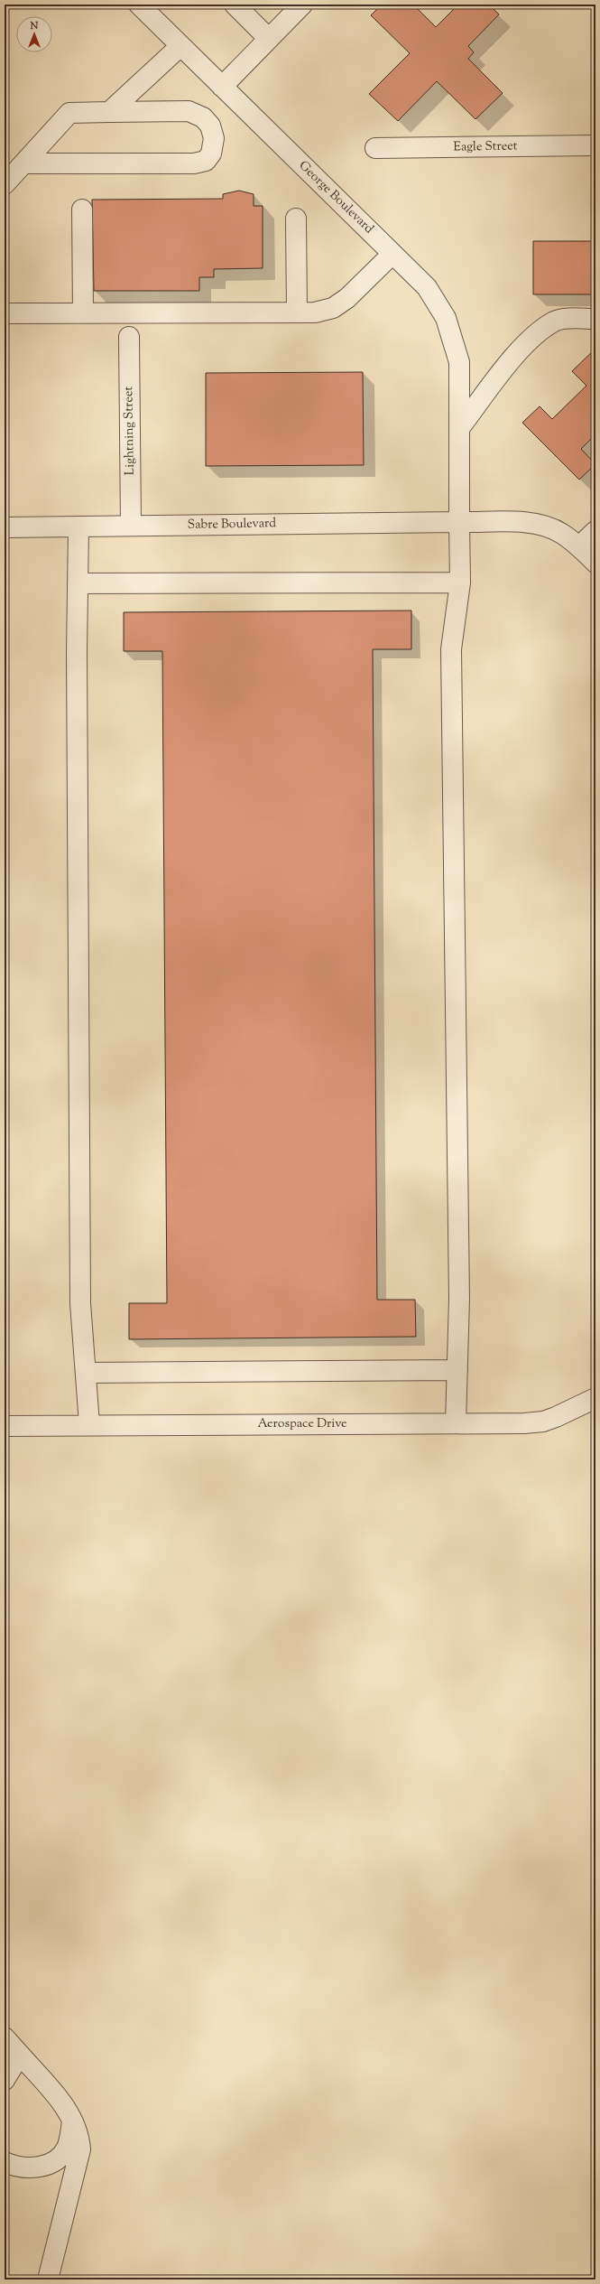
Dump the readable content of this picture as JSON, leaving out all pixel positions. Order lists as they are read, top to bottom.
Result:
{
  "streets": {
    "street": [
      "Eagle Street",
      "George Boulevard",
      "Lightning Street",
      "Sabre Boulevard",
      "Aerospace Drive"
    ]
  },
  "crossings": [
    ["George Boulevard", "Sabre Boulevard"],
    ["George Boulevard", "Aerospace Drive"],
    ["Lightning Street", "Sabre Boulevard"]
  ],
  "north": "top"
}
